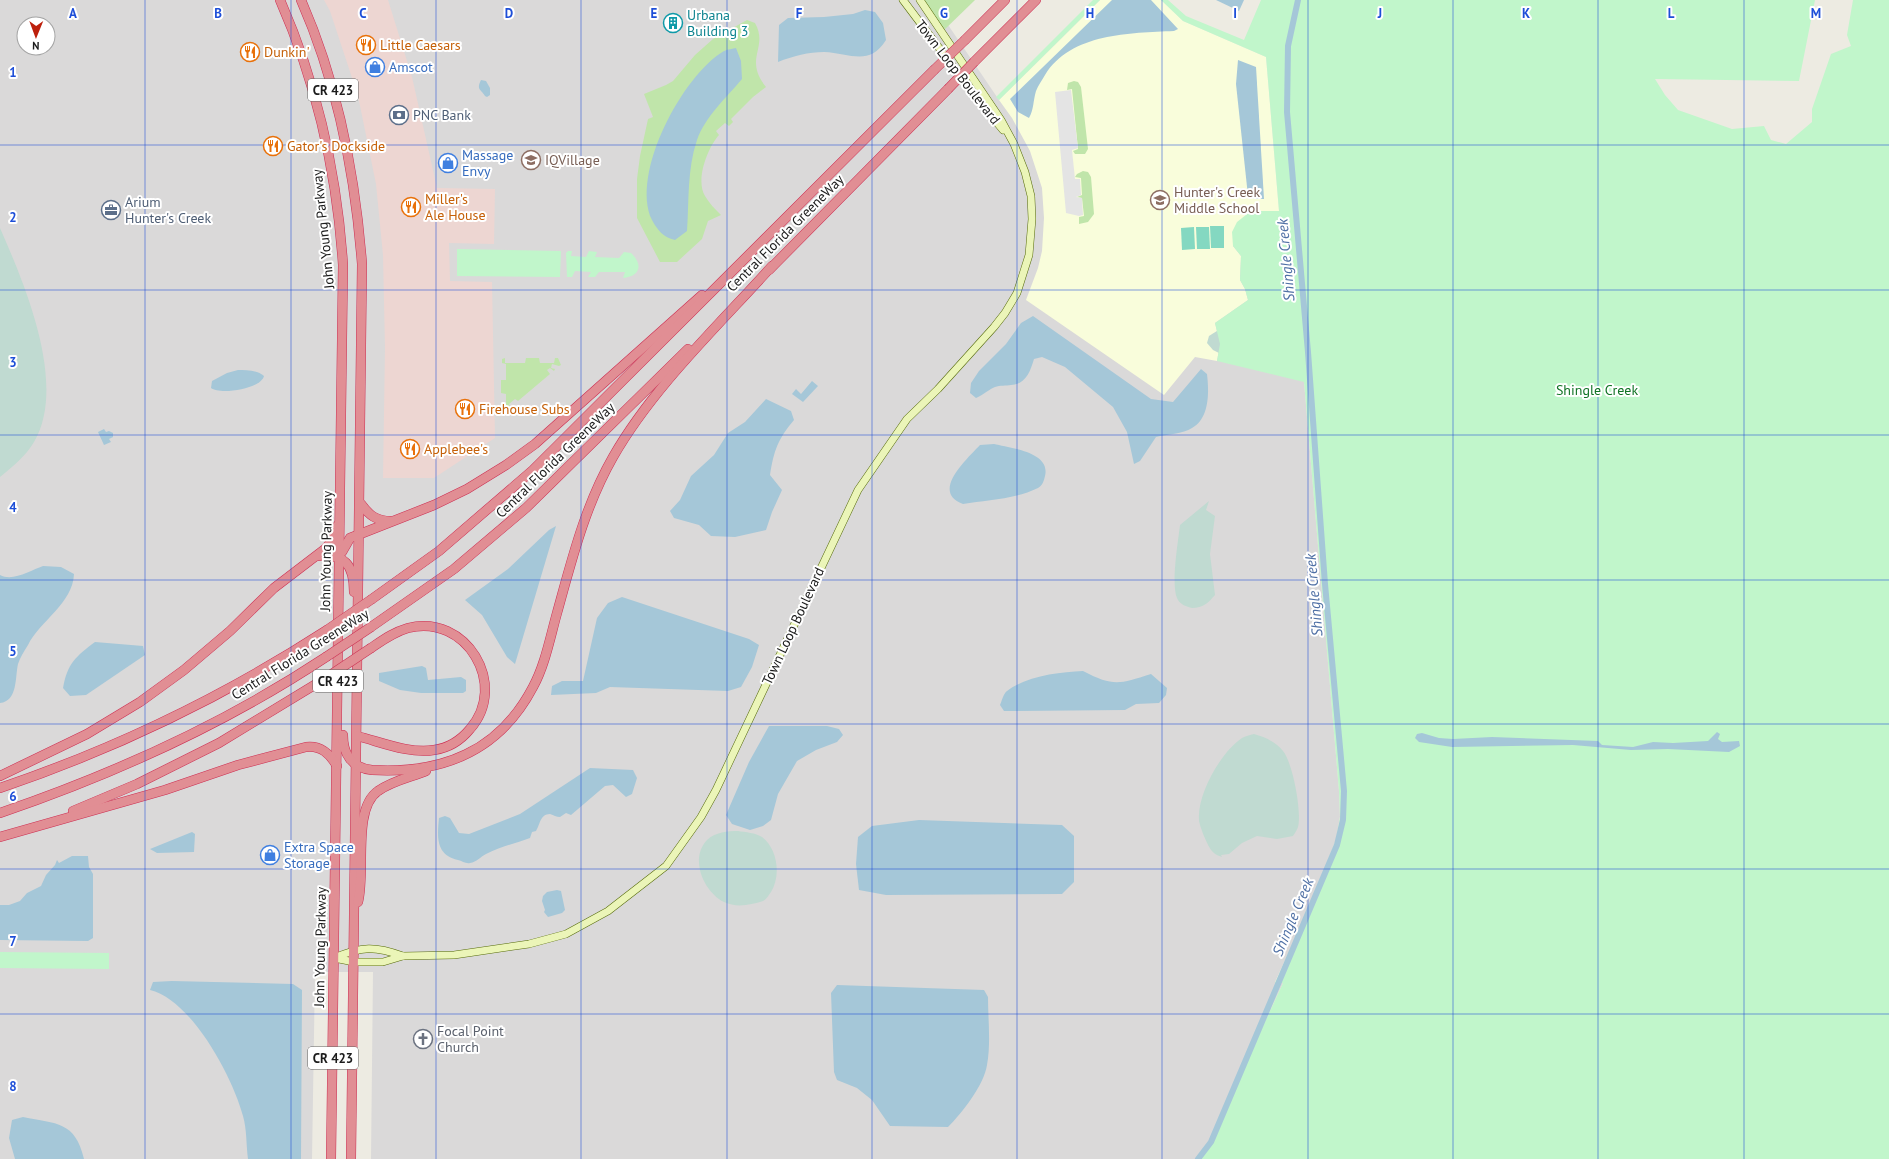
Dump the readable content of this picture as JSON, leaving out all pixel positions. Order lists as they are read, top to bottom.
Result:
{
  "streets": {
    "highway": ["CR 423", "John Young Parkway", "Central Florida GreeneWay"],
    "street": ["Town Loop Boulevard"]
  },
  "crossings": [
    ["Town Loop Boulevard", "CR 423"],
    ["Town Loop Boulevard", "John Young Parkway"]
  ],
  "water": ["Shingle Creek"],
  "parks": ["Shingle Creek"],
  "places": {
    "building": ["Urbana Building 3"],
    "restaurant": [
      "Little Caesars",
      "Dunkin'",
      "Gator's Dockside",
      "Miller's Ale House",
      "Firehouse Subs",
      "Applebee's"
    ],
    "shop": ["Amscot", "Massage Envy", "Extra Space Storage"],
    "bank": ["PNC Bank"],
    "school or university": ["IQVillage", "Hunter's Creek Middle School"],
    "office": ["Arium Hunter's Creek"],
    "church": ["Focal Point Church"]
  },
  "north": "bottom",
  "grid": {
    "columns": [
      "A",
      "B",
      "C",
      "D",
      "E",
      "F",
      "G",
      "H",
      "I",
      "J",
      "K",
      "L",
      "M"
    ],
    "rows": [
      "1",
      "2",
      "3",
      "4",
      "5",
      "6",
      "7",
      "8"
    ]
  }
}
